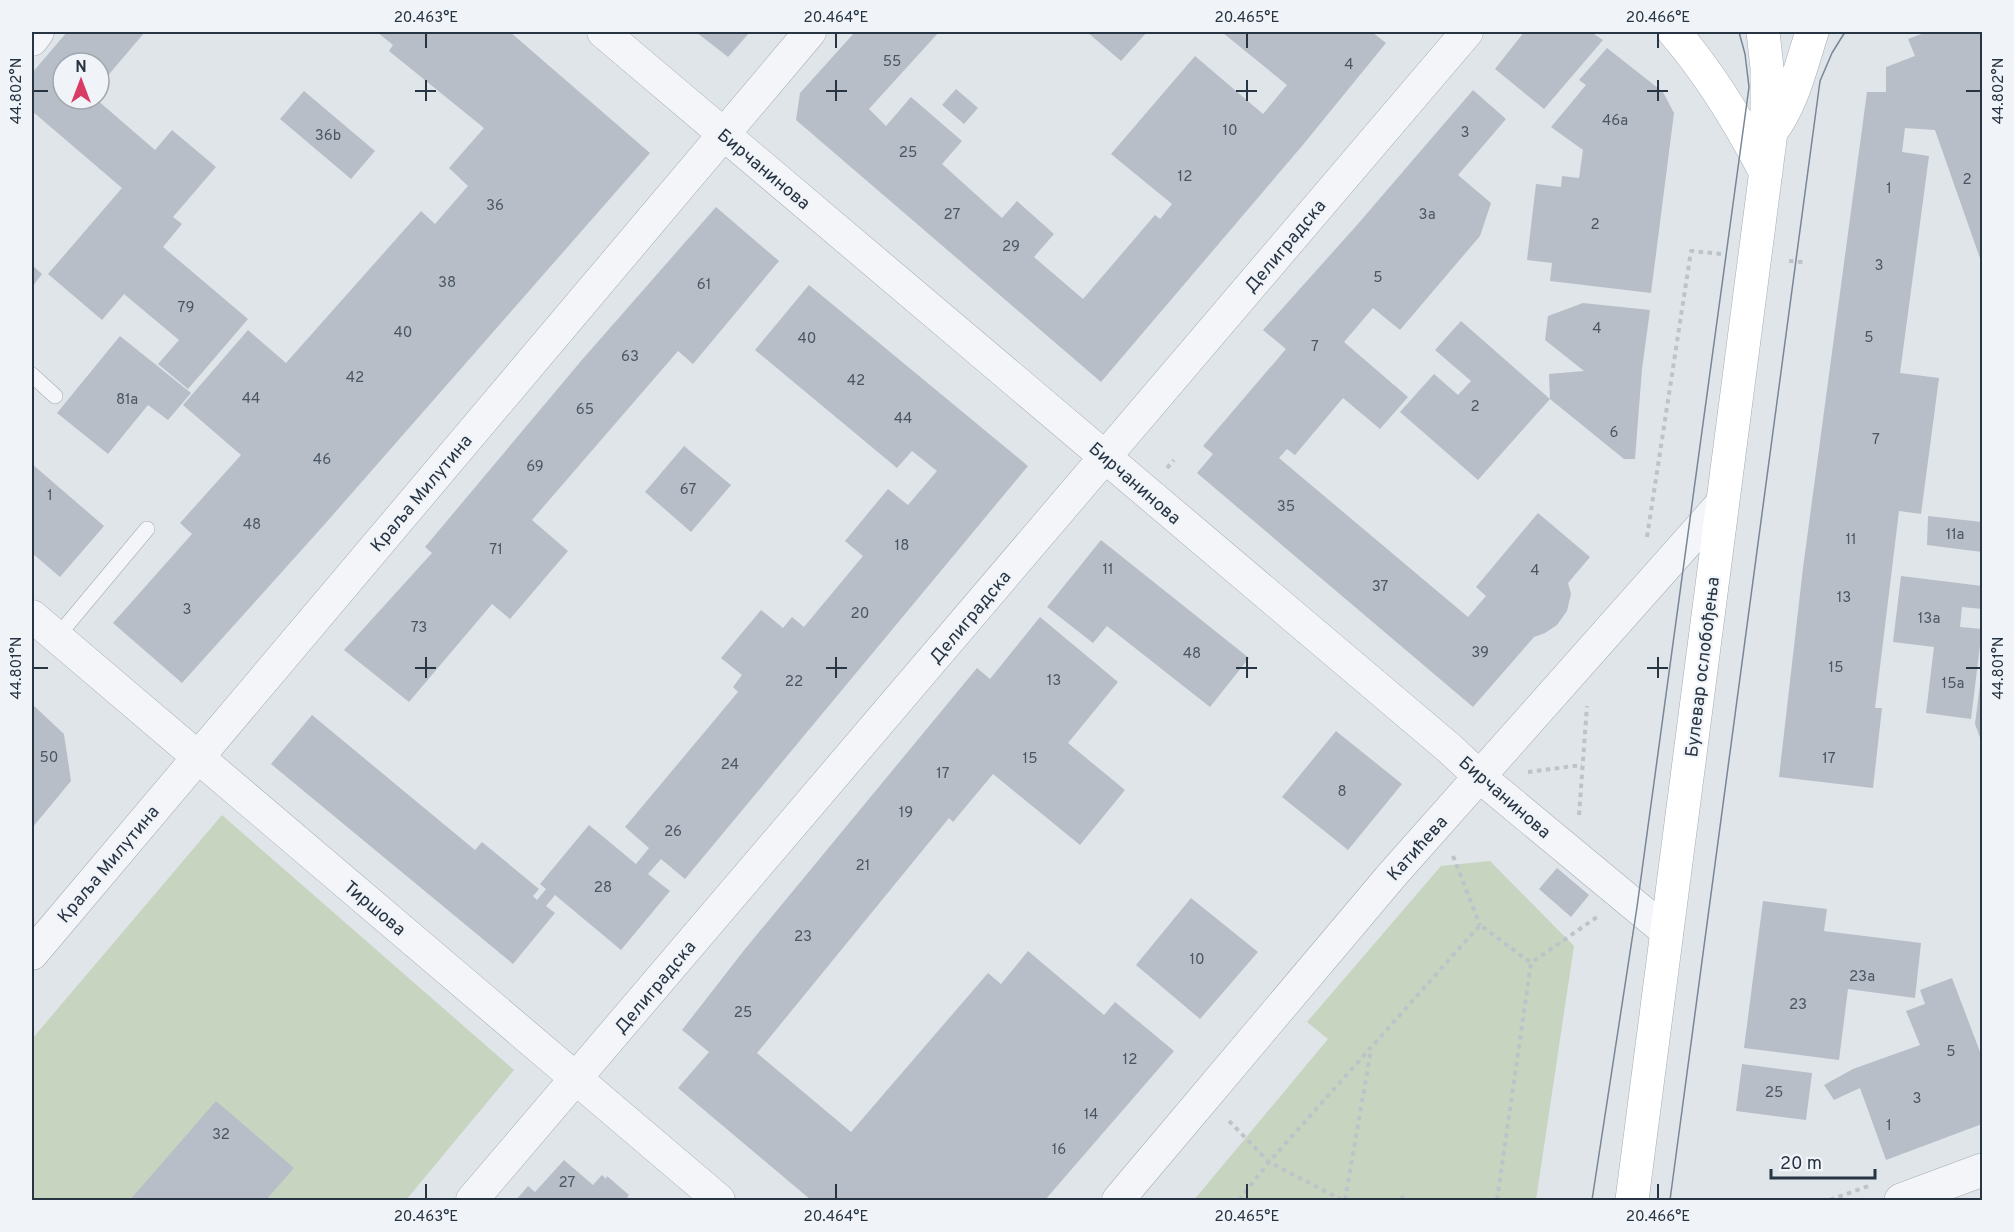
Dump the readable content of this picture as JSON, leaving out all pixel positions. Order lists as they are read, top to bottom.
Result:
{
  "streets": {
    "main road": ["Булевар ослобођења"],
    "street": [
      "Бирчанинова",
      "Делиградска",
      "Краља Милутина",
      "Катићева",
      "Тиршова"
    ]
  },
  "crossings": [
    ["Бирчанинова", "Делиградска"],
    ["Бирчанинова", "Краља Милутина"],
    ["Бирчанинова", "Булевар ослобођења"],
    ["Бирчанинова", "Катићева"],
    ["Делиградска", "Тиршова"],
    ["Краља Милутина", "Тиршова"],
    ["Булевар ослобођења", "Катићева"]
  ],
  "house_numbers": [
    "55",
    "4",
    "46a",
    "10",
    "3",
    "36b",
    "25",
    "12",
    "2",
    "1",
    "36",
    "27",
    "3a",
    "2",
    "29",
    "3",
    "5",
    "38",
    "61",
    "79",
    "4",
    "40",
    "5",
    "40",
    "7",
    "63",
    "42",
    "42",
    "44",
    "81a",
    "2",
    "65",
    "44",
    "6",
    "7",
    "46",
    "69",
    "67",
    "1",
    "35",
    "48",
    "11a",
    "11",
    "18",
    "71",
    "11",
    "4",
    "37",
    "13",
    "3",
    "20",
    "13a",
    "73",
    "39",
    "48",
    "15",
    "13",
    "22",
    "15a",
    "50",
    "15",
    "17",
    "24",
    "17",
    "8",
    "19",
    "26",
    "21",
    "28",
    "23",
    "10",
    "23a",
    "23",
    "25",
    "5",
    "12",
    "25",
    "3",
    "14",
    "1",
    "32",
    "16",
    "27"
  ],
  "scale_bar": "20 m",
  "north": "top",
  "coordinates": [
    "20.463°E",
    "20.464°E",
    "20.465°E",
    "20.466°E",
    "44.802°N",
    "44.801°N"
  ]
}
